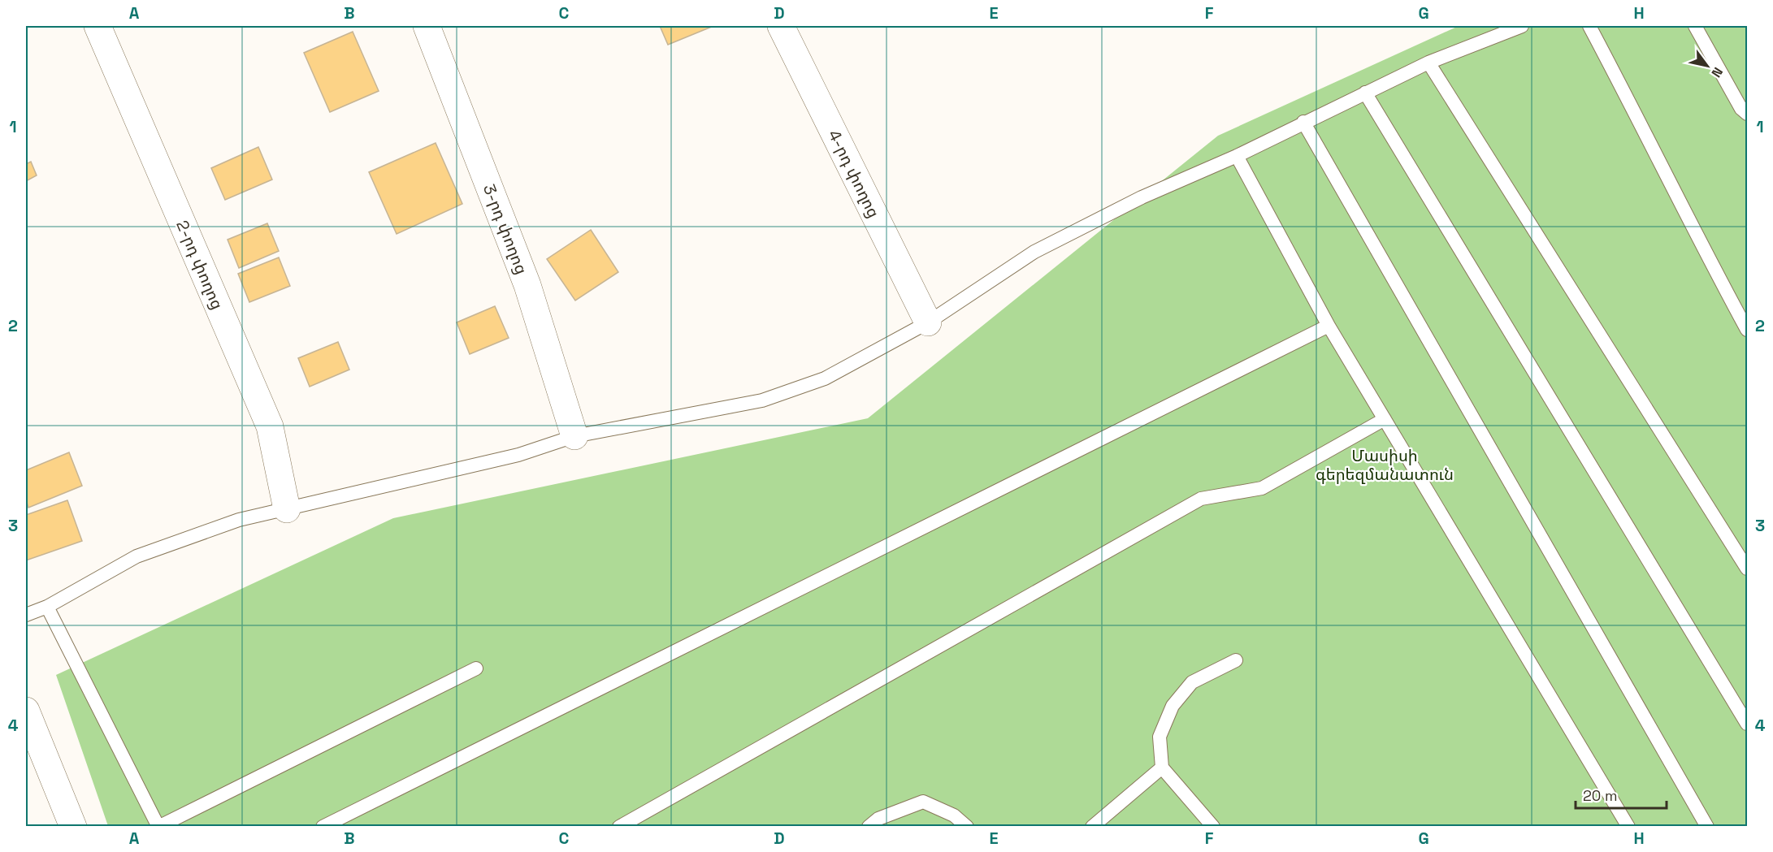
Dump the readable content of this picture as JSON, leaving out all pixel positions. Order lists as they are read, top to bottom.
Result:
{
  "streets": {
    "street": ["4-րդ փողոց", "3-րդ փողոց", "2-րդ փողոց"]
  },
  "parks": ["Մասիսի գերեզմանատուն"],
  "scale_bar": "20 m",
  "north": "bottom right",
  "grid": {
    "columns": [
      "A",
      "B",
      "C",
      "D",
      "E",
      "F",
      "G",
      "H"
    ],
    "rows": [
      "1",
      "2",
      "3",
      "4"
    ]
  }
}
